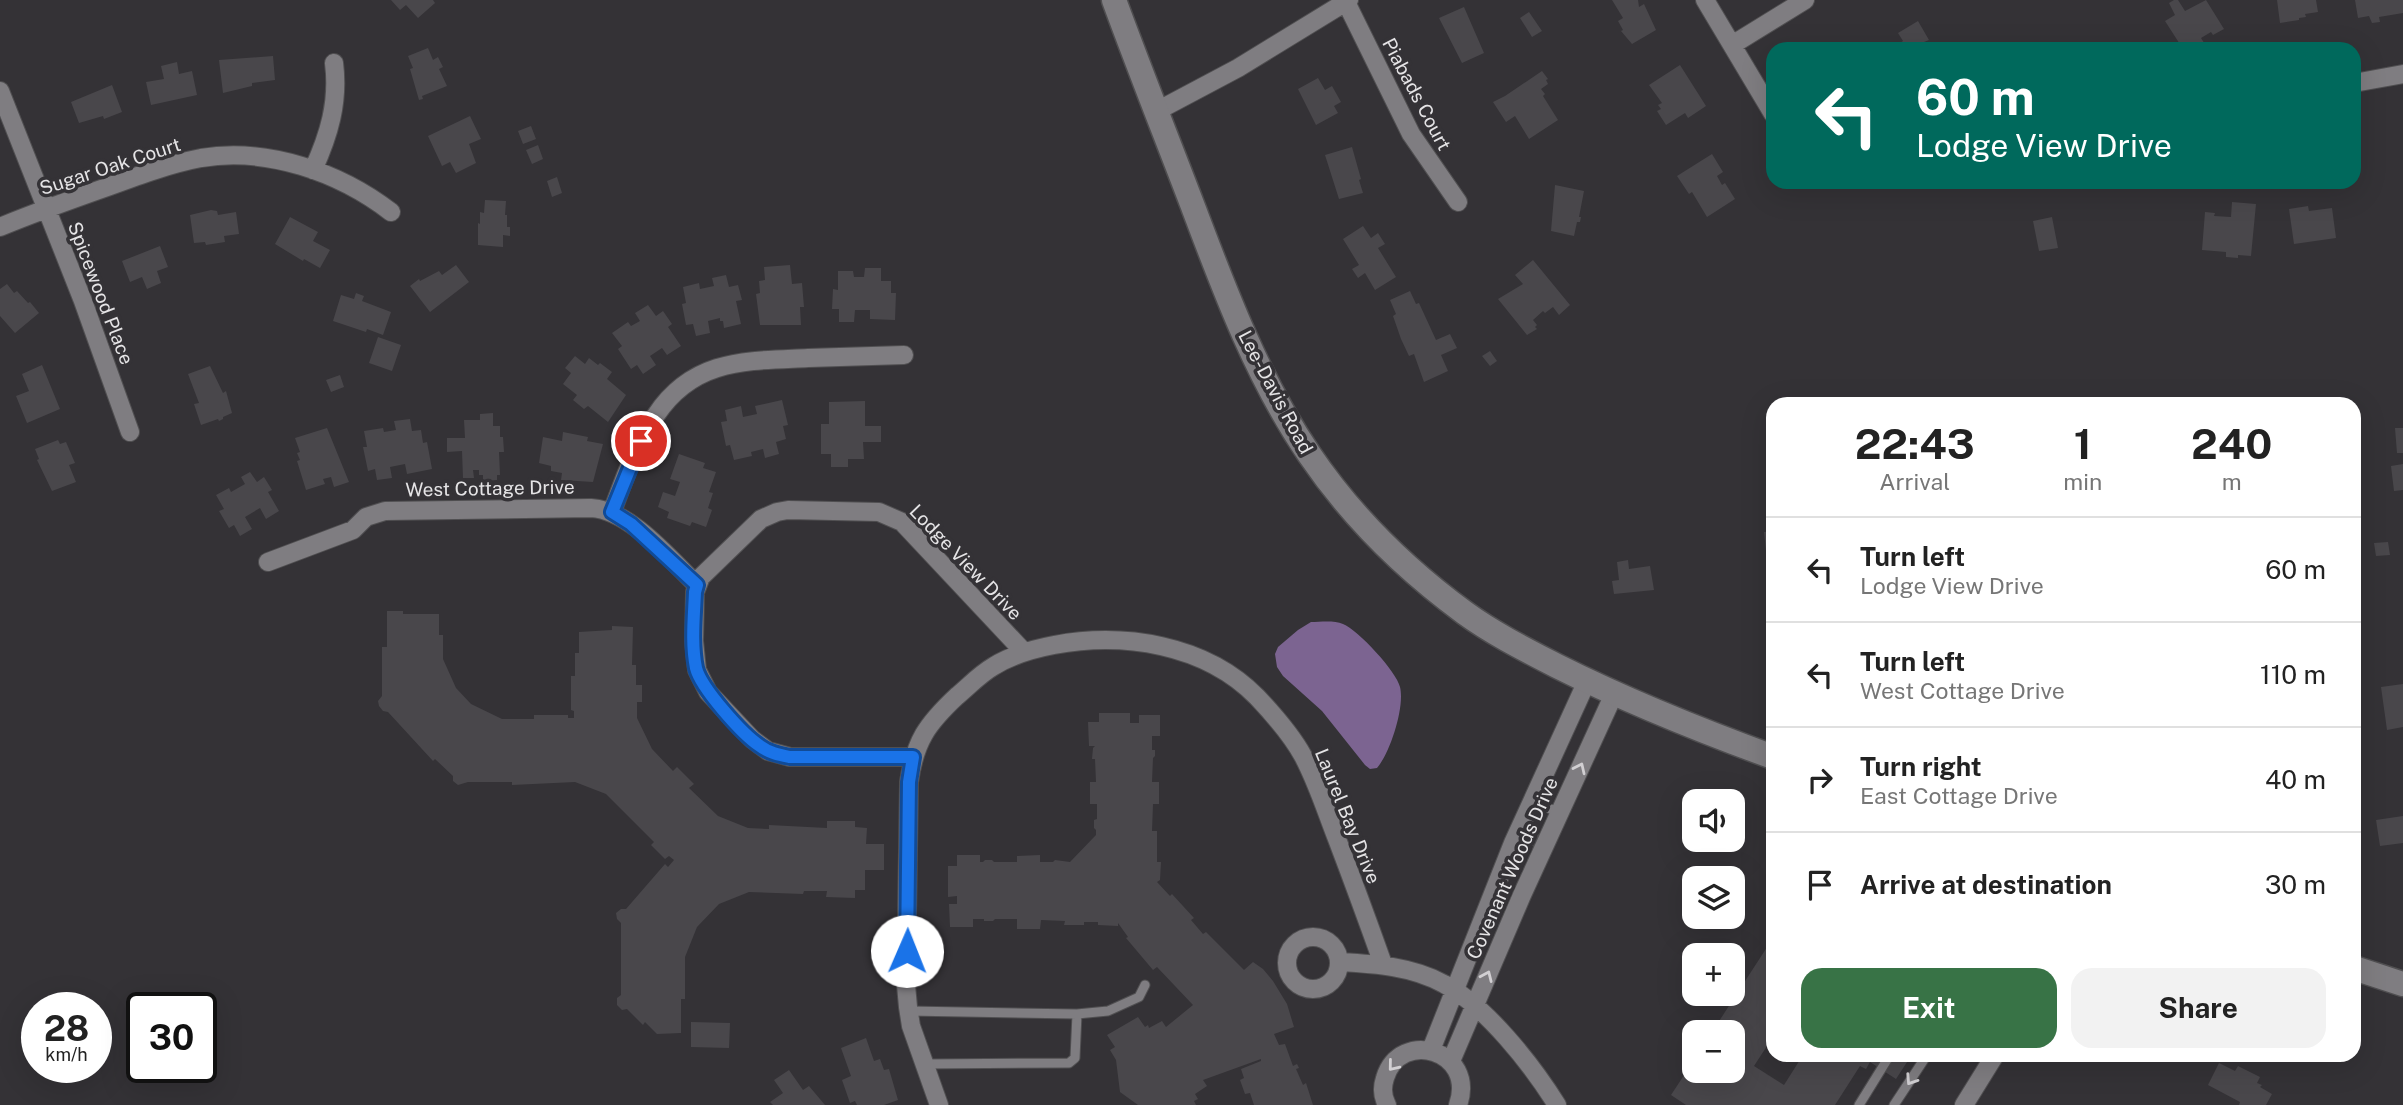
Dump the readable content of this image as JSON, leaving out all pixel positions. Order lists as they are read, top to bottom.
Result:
{
  "streets": {
    "main road": ["Lee-Davis Road"],
    "street": [
      "Piabads Court",
      "Sugar Oak Court",
      "Spicewood Place",
      "West Cottage Drive",
      "Lodge View Drive",
      "Laurel Bay Drive",
      "Covenant Woods Drive"
    ]
  },
  "crossings": [
    ["Sugar Oak Court", "Spicewood Place"],
    ["Lee-Davis Road", "Covenant Woods Drive"],
    ["West Cottage Drive", "Lodge View Drive"],
    ["Lodge View Drive", "Laurel Bay Drive"]
  ],
  "page": {
    "turn": ["60 m", "Lodge View Drive"],
    "eta": [
      "22:43",
      "Arrival",
      "1",
      "min",
      "240",
      "m"
    ],
    "list": [
      {
        "name": "Turn left",
        "note": "Lodge View Drive",
        "value": "60 m"
      },
      {
        "name": "Turn left",
        "note": "West Cottage Drive",
        "value": "110 m"
      },
      {
        "name": "Turn right",
        "note": "East Cottage Drive",
        "value": "40 m"
      },
      {
        "name": "Arrive at destination",
        "value": "30 m"
      }
    ],
    "map_buttons": ["+", "−"],
    "buttons": ["Exit", "Share"],
    "speed": "28 km/h",
    "limit": "30"
  }
}
